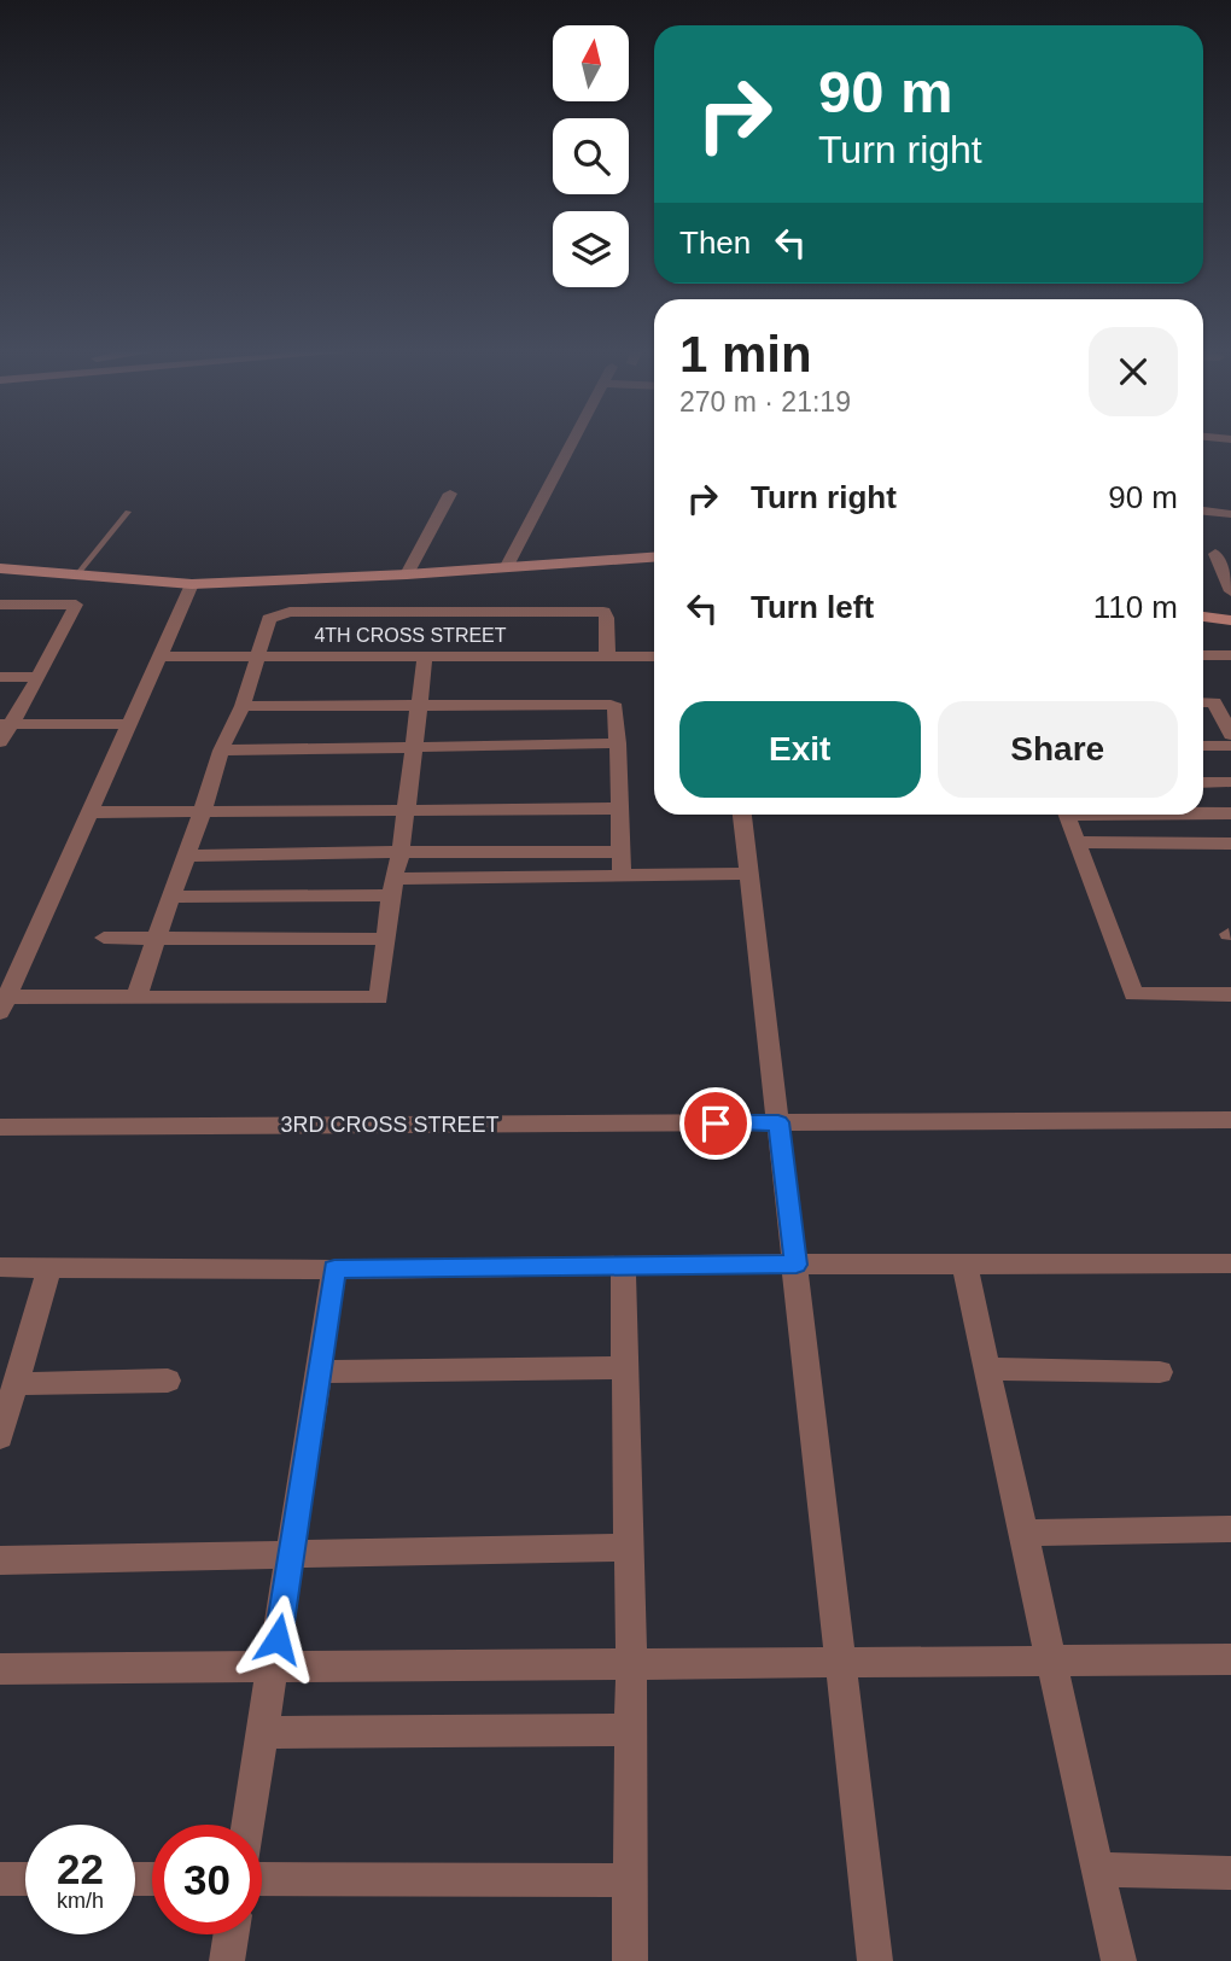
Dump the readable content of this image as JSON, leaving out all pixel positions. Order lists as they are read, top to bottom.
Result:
{
  "streets": {
    "street": ["4TH CROSS STREET", "3RD CROSS STREET"]
  },
  "north": "top",
  "page": {
    "turn": ["90 m", "Turn right"],
    "then": "Then",
    "heading": ["1 min", "270 m · 21:19"],
    "list": [
      {
        "name": "Turn right",
        "value": "90 m"
      },
      {
        "name": "Turn left",
        "value": "110 m"
      }
    ],
    "buttons": ["Exit", "Share"],
    "speed": "22 km/h",
    "limit": "30"
  }
}
